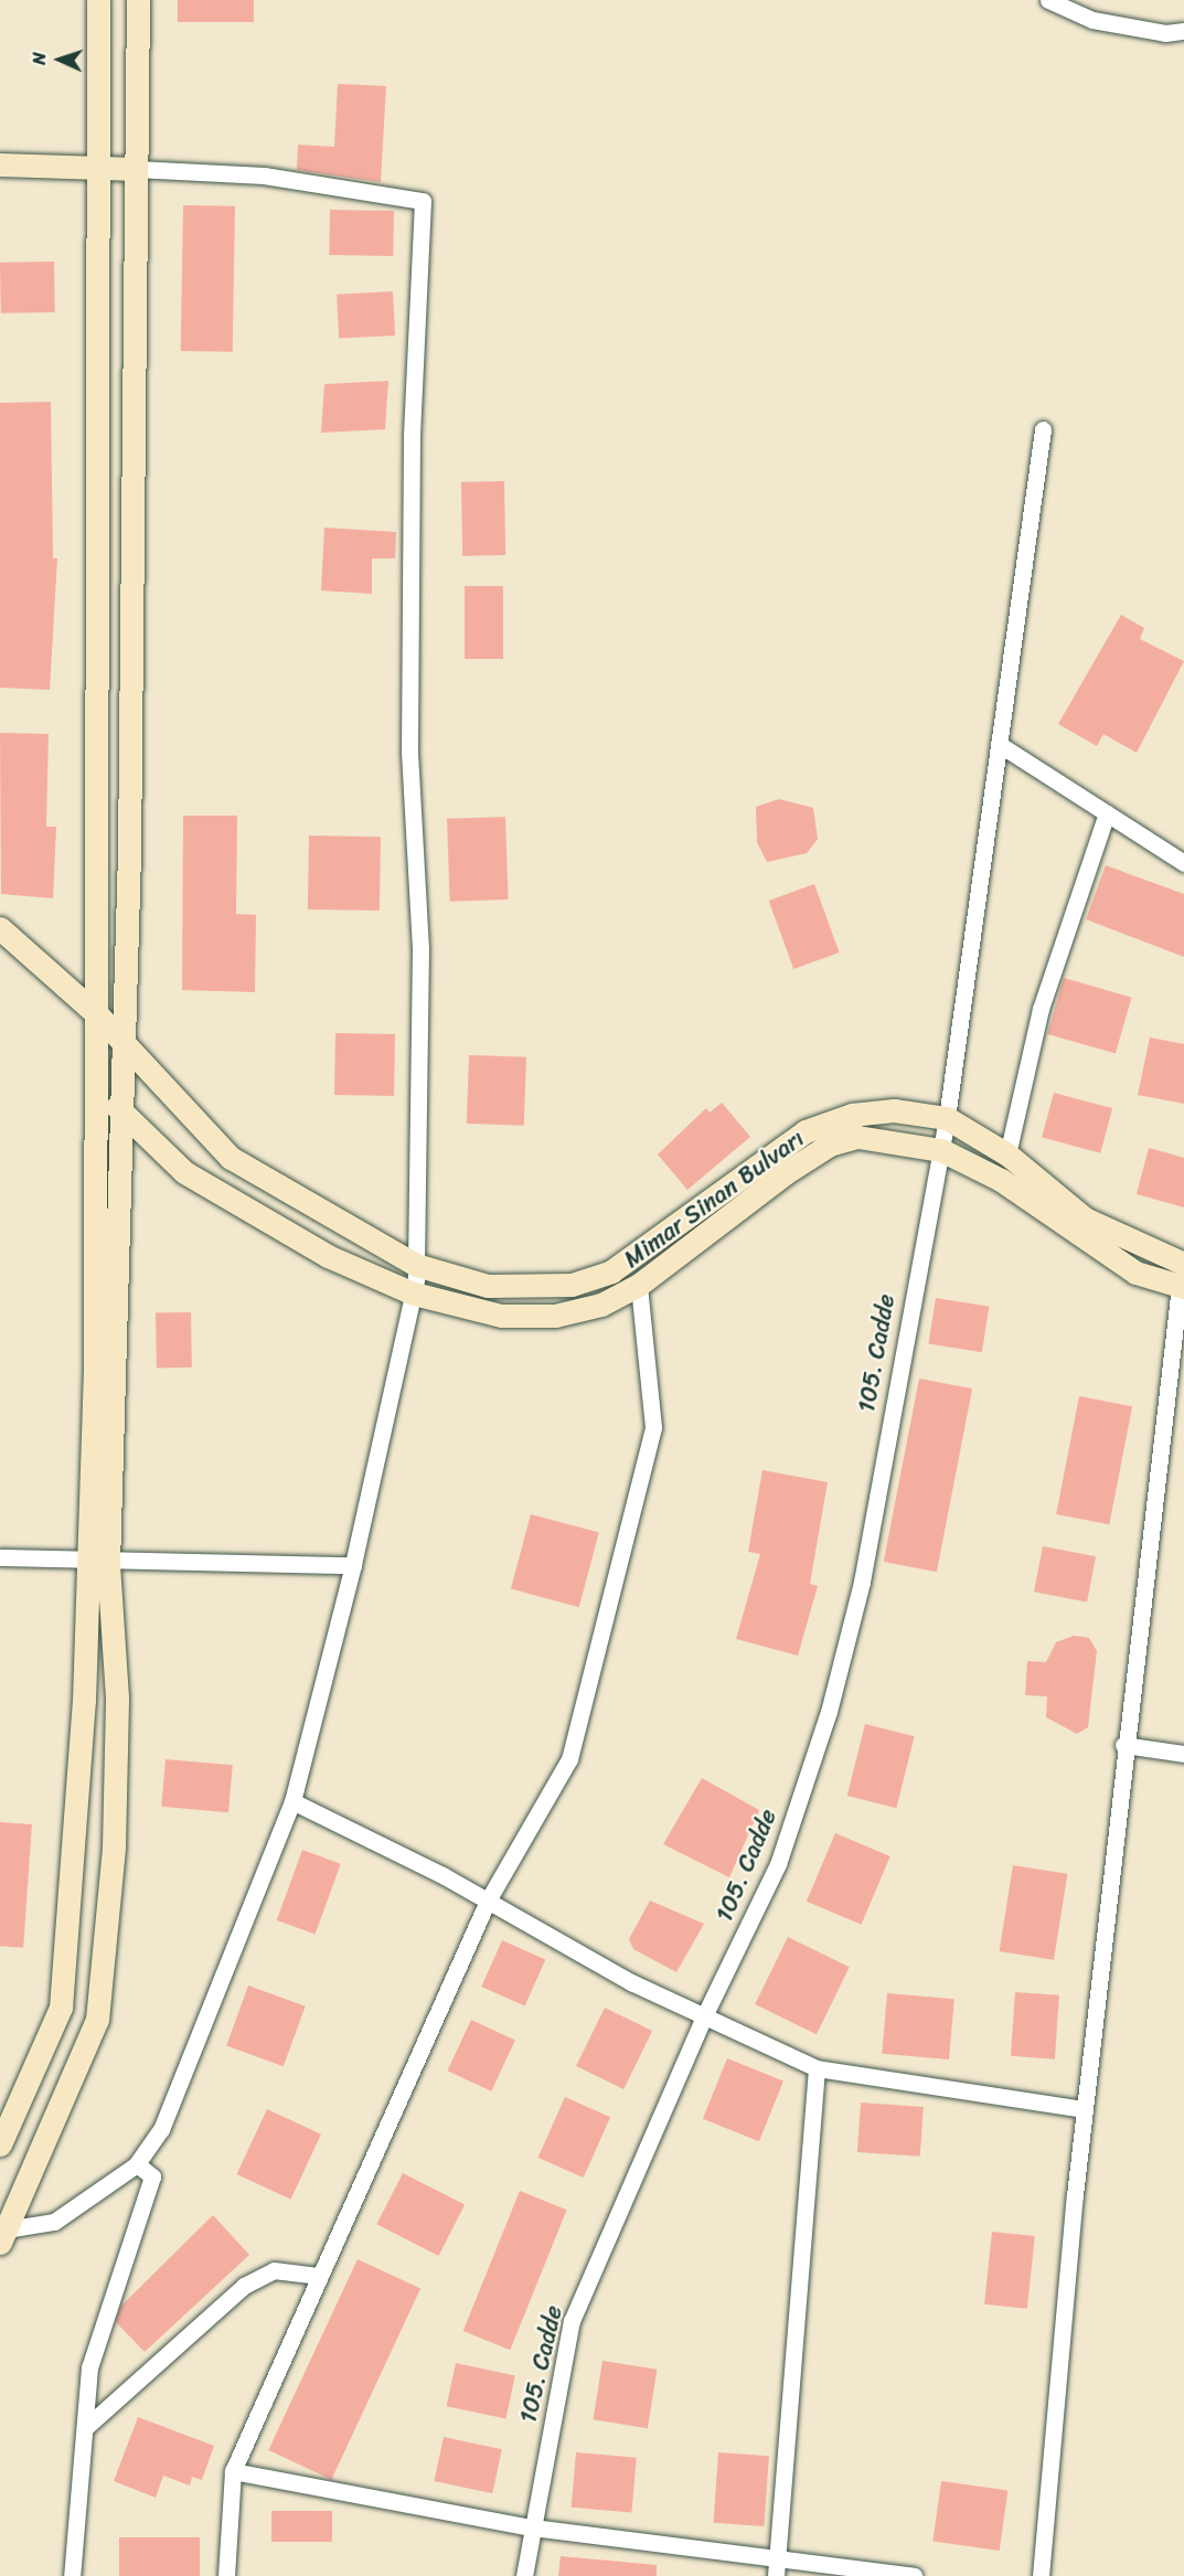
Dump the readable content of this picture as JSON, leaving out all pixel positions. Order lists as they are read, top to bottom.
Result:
{
  "streets": {
    "main road": ["Mimar Sinan Bulvarı"],
    "street": ["105. Cadde"]
  },
  "crossings": [
    ["Mimar Sinan Bulvarı", "105. Cadde"]
  ],
  "north": "left"
}
